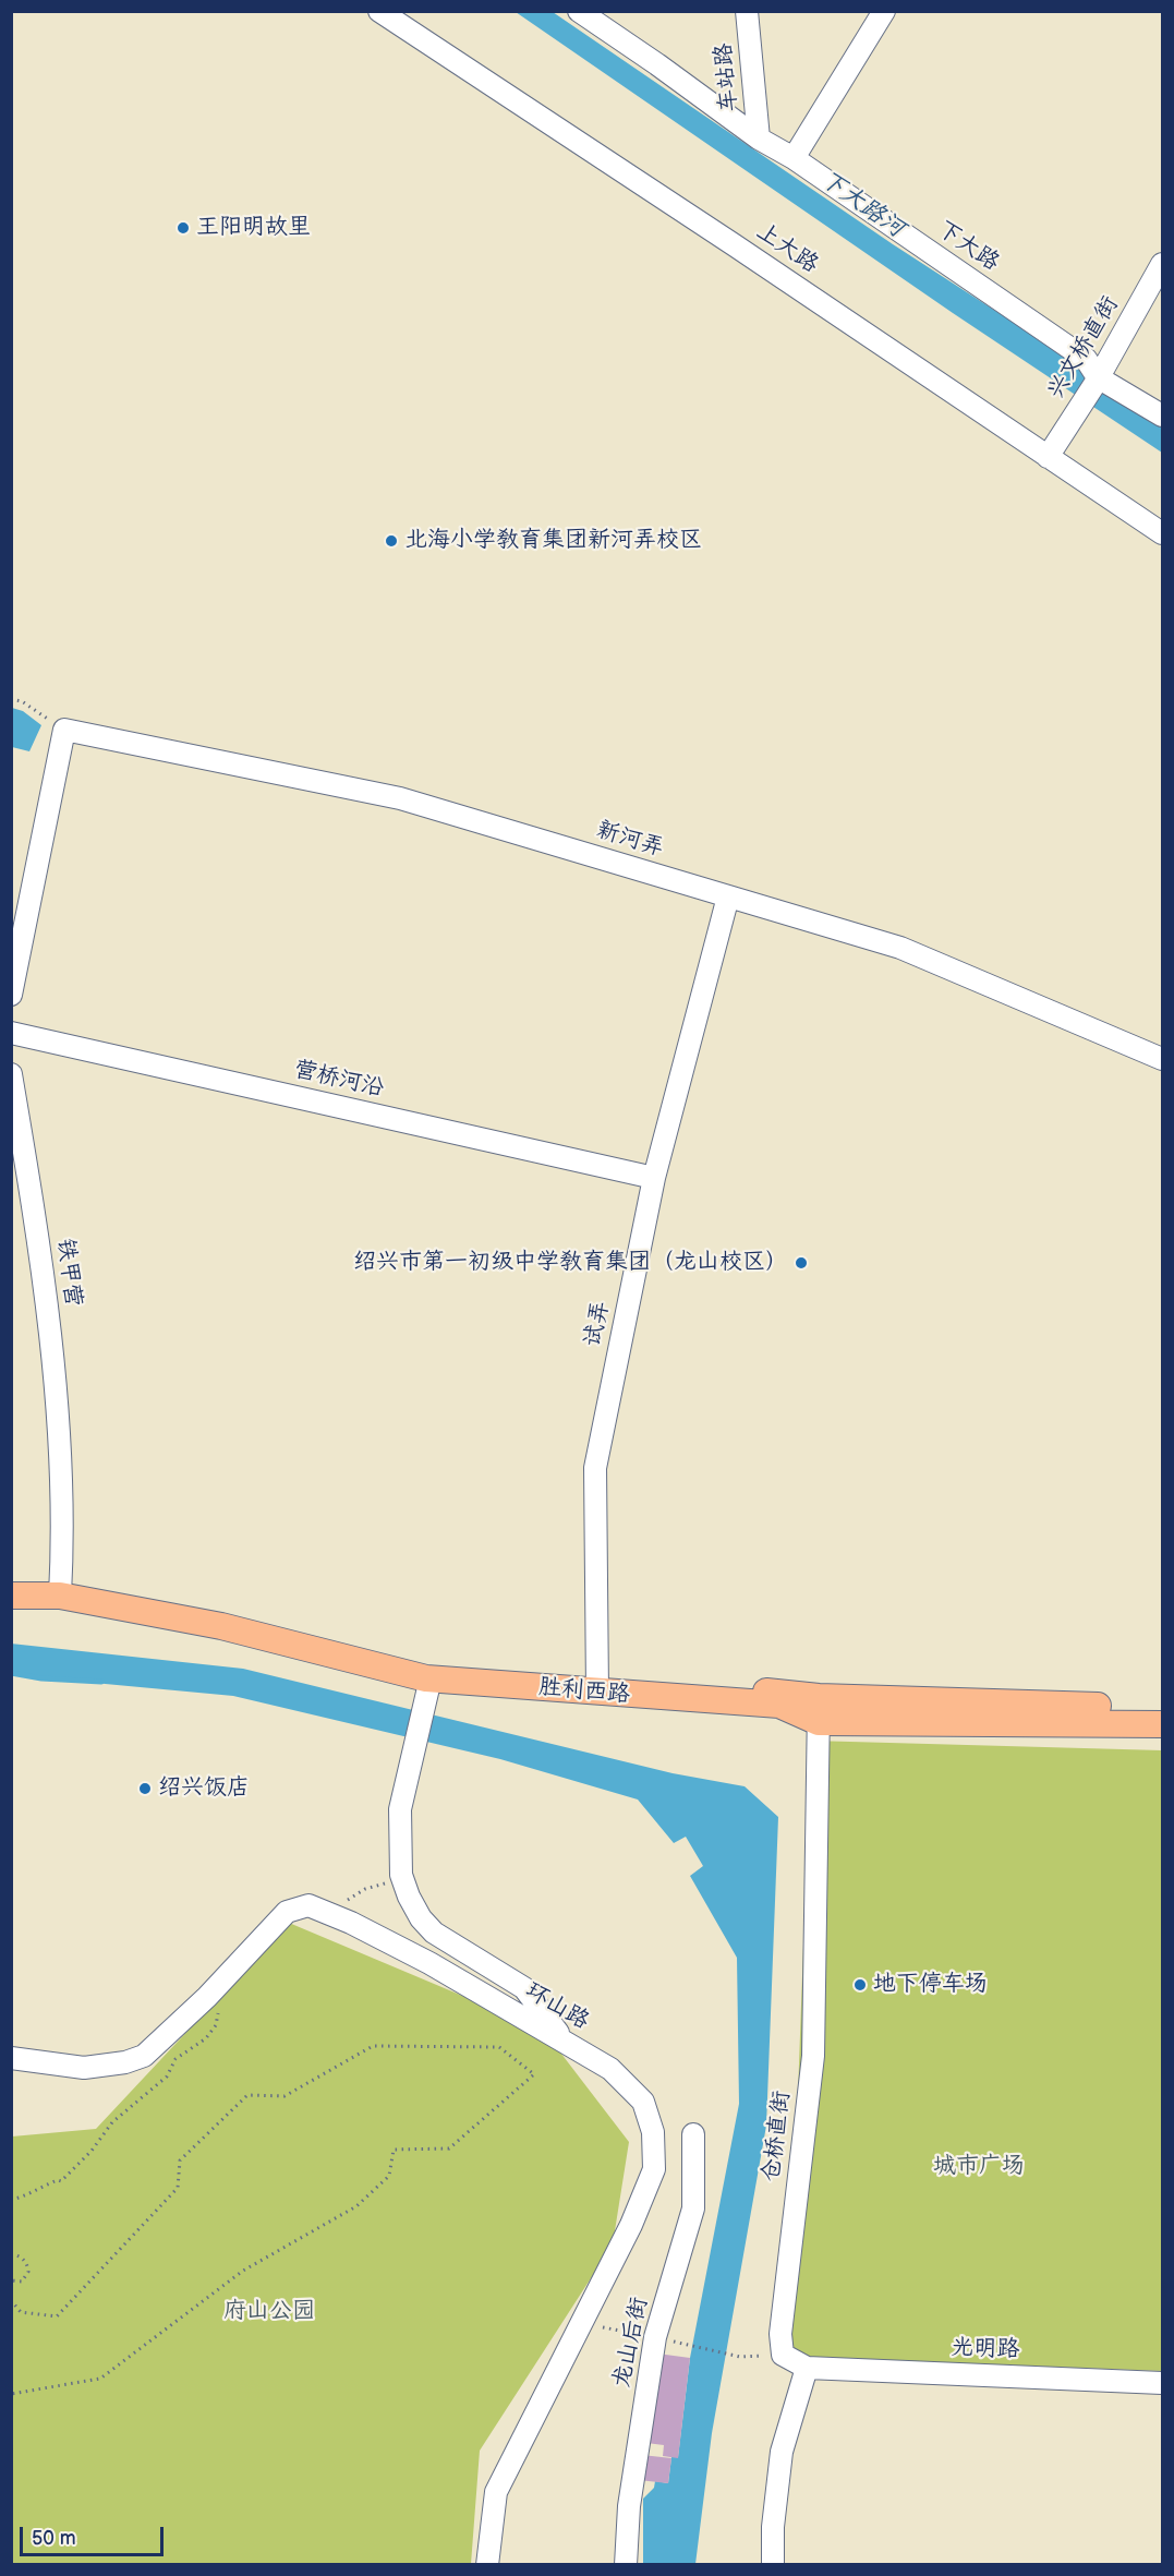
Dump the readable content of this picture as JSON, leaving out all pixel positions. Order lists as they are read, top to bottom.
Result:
{
  "streets": {
    "main road": ["胜利西路"],
    "street": [
      "车站路",
      "下大路",
      "上大路",
      "兴文桥直街",
      "新河弄",
      "营桥河沿",
      "铁甲营",
      "试弄",
      "环山路",
      "仓桥直街",
      "龙山后街",
      "光明路"
    ]
  },
  "crossings": [
    ["车站路", "下大路"],
    ["下大路", "兴文桥直街"],
    ["上大路", "兴文桥直街"],
    ["新河弄", "试弄"],
    ["营桥河沿", "试弄"],
    ["铁甲营", "胜利西路"],
    ["试弄", "胜利西路"],
    ["胜利西路", "仓桥直街"],
    ["仓桥直街", "光明路"]
  ],
  "water": ["下大路河"],
  "parks": ["城市广场", "府山公园"],
  "places": [
    "王阳明故里",
    "北海小学教育集团新河弄校区",
    "绍兴市第一初级中学教育集团（龙山校区）",
    "绍兴饭店",
    "地下停车场"
  ],
  "scale_bar": "50 m"
}
